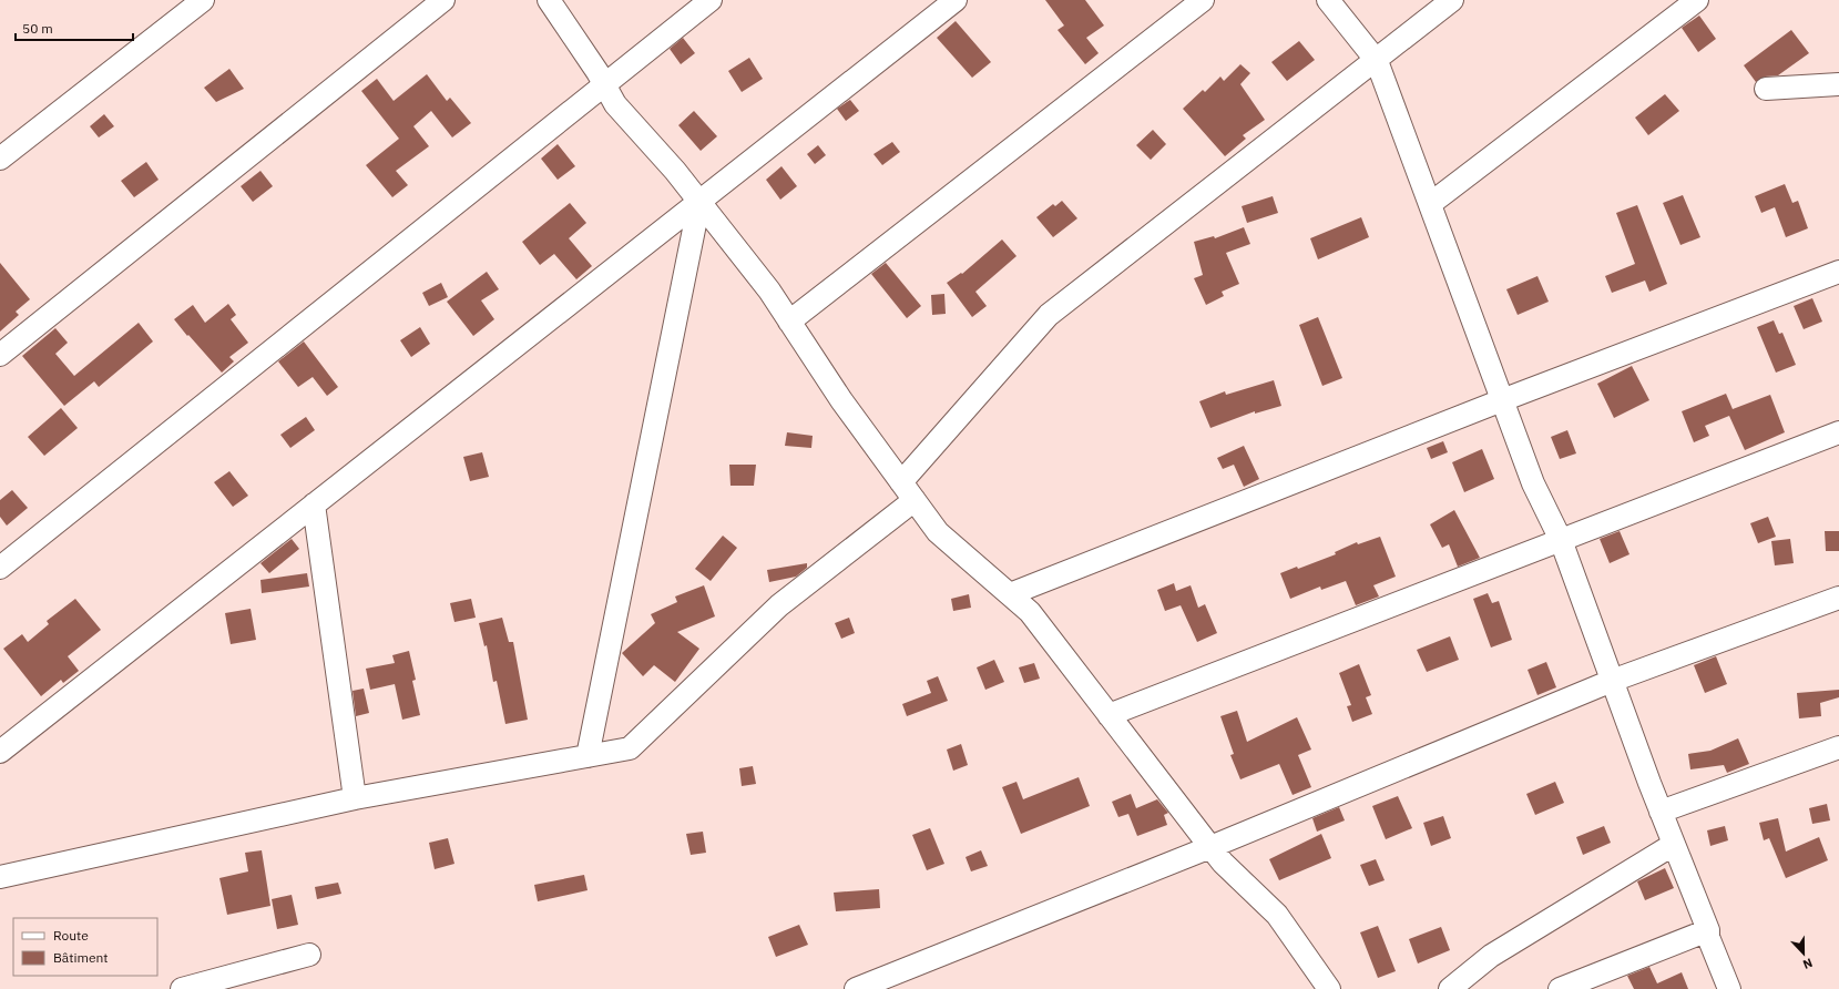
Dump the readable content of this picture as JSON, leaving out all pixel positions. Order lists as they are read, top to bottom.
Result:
{
  "legend": ["Route", "Bâtiment"],
  "scale_bar": "50 m",
  "north": "bottom"
}
